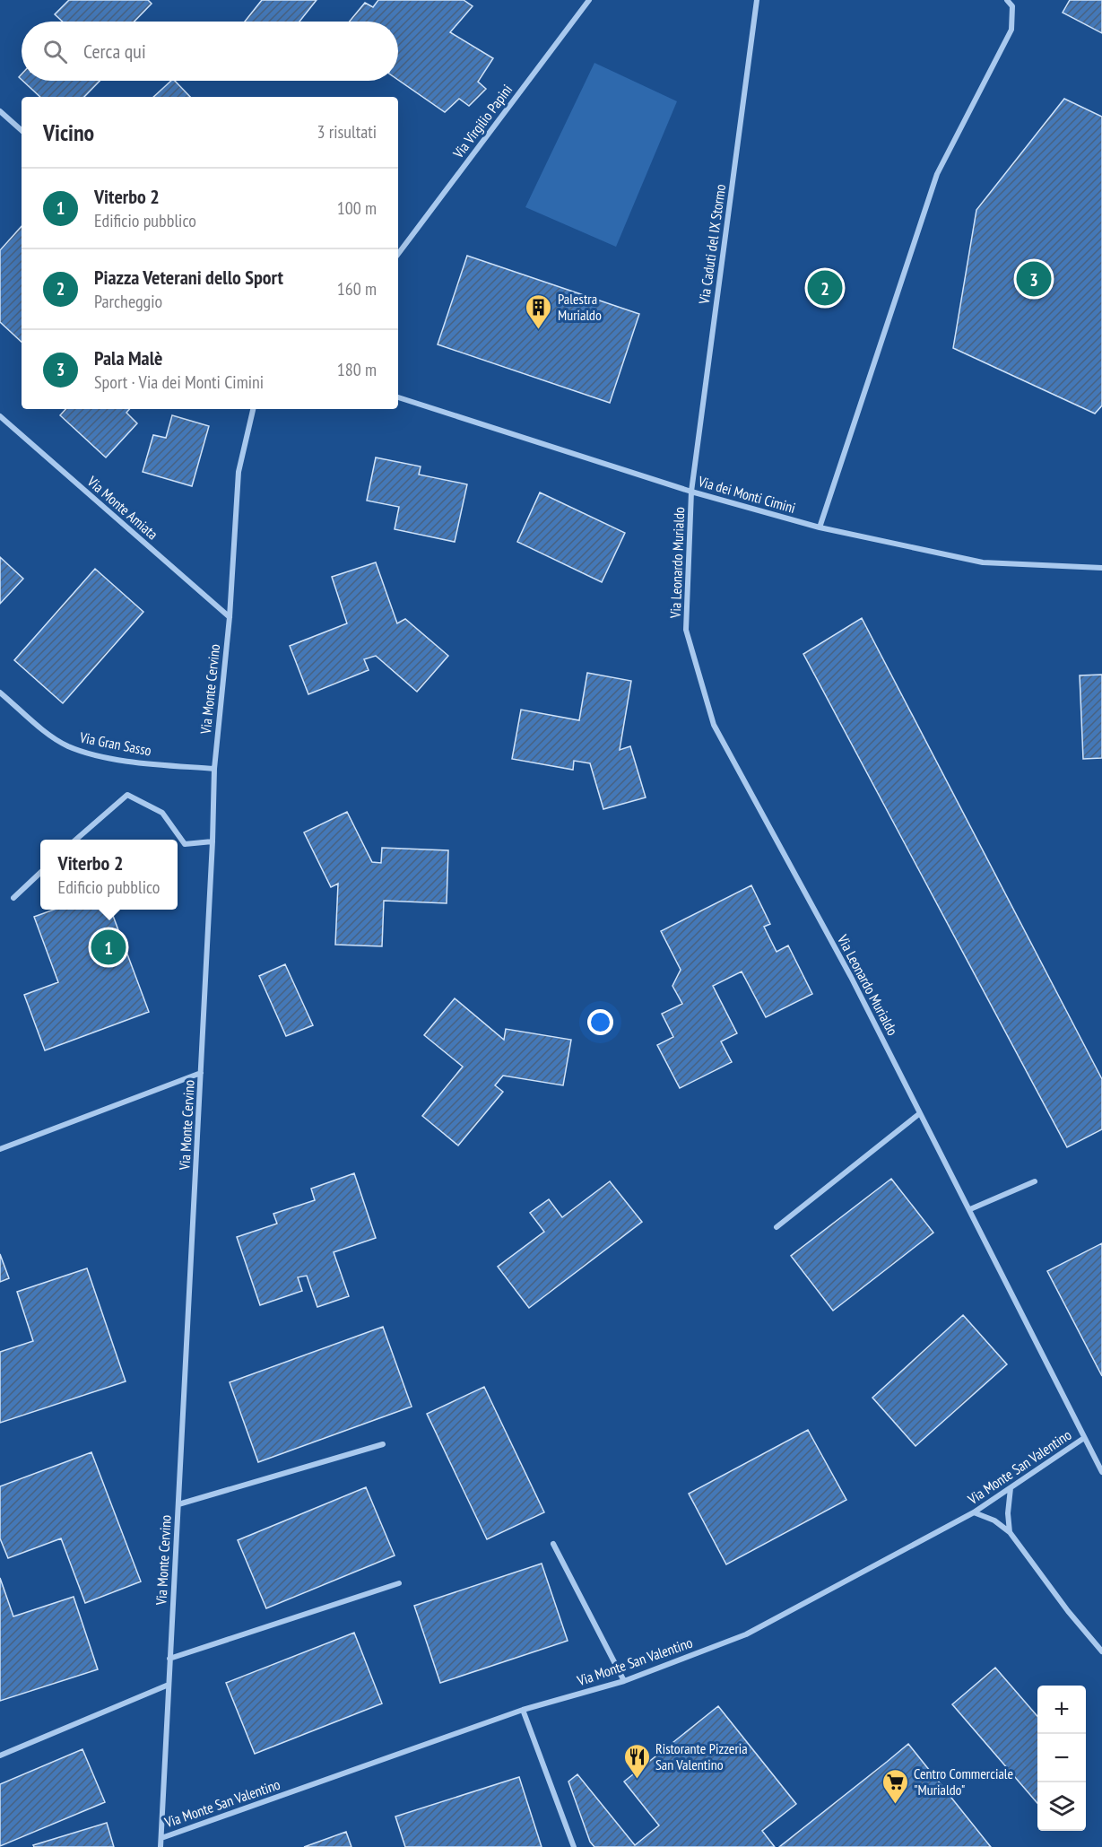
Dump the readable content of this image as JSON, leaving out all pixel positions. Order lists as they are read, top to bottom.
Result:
{
  "streets": {
    "street": [
      "Via Virgilio Papini",
      "Via Caduti del IX Stormo",
      "Via dei Monti Cimini",
      "Via Monte Amiata",
      "Via Leonardo Murialdo",
      "Via Monte Cervino",
      "Via Gran Sasso",
      "Via Monte San Valentino"
    ]
  },
  "crossings": [
    ["Via Caduti del IX Stormo", "Via dei Monti Cimini"],
    ["Via Caduti del IX Stormo", "Via Leonardo Murialdo"],
    ["Via dei Monti Cimini", "Via Leonardo Murialdo"],
    ["Via Monte Amiata", "Via Monte Cervino"],
    ["Via Leonardo Murialdo", "Via Monte San Valentino"],
    ["Via Monte Cervino", "Via Gran Sasso"],
    ["Via Monte Cervino", "Via Monte San Valentino"]
  ],
  "places": {
    "building": ["Palestra Murialdo"],
    "restaurant": ["Ristorante Pizzeria San Valentino"],
    "supermarket": ["Centro Commerciale \"Murialdo\""]
  },
  "page": {
    "search": "Cerca qui",
    "heading": ["Vicino", "3 risultati"],
    "list": [
      {
        "mark": "1",
        "name": "Viterbo 2",
        "note": "Edificio pubblico",
        "value": "100 m"
      },
      {
        "mark": "2",
        "name": "Piazza Veterani dello Sport",
        "note": "Parcheggio",
        "value": "160 m"
      },
      {
        "mark": "3",
        "name": "Pala Malè",
        "note": "Sport · Via dei Monti Cimini",
        "value": "180 m"
      }
    ],
    "pins": ["3", "2", "1"],
    "popup": ["Viterbo 2", "Edificio pubblico"],
    "map_buttons": ["+", "−"]
  }
}
